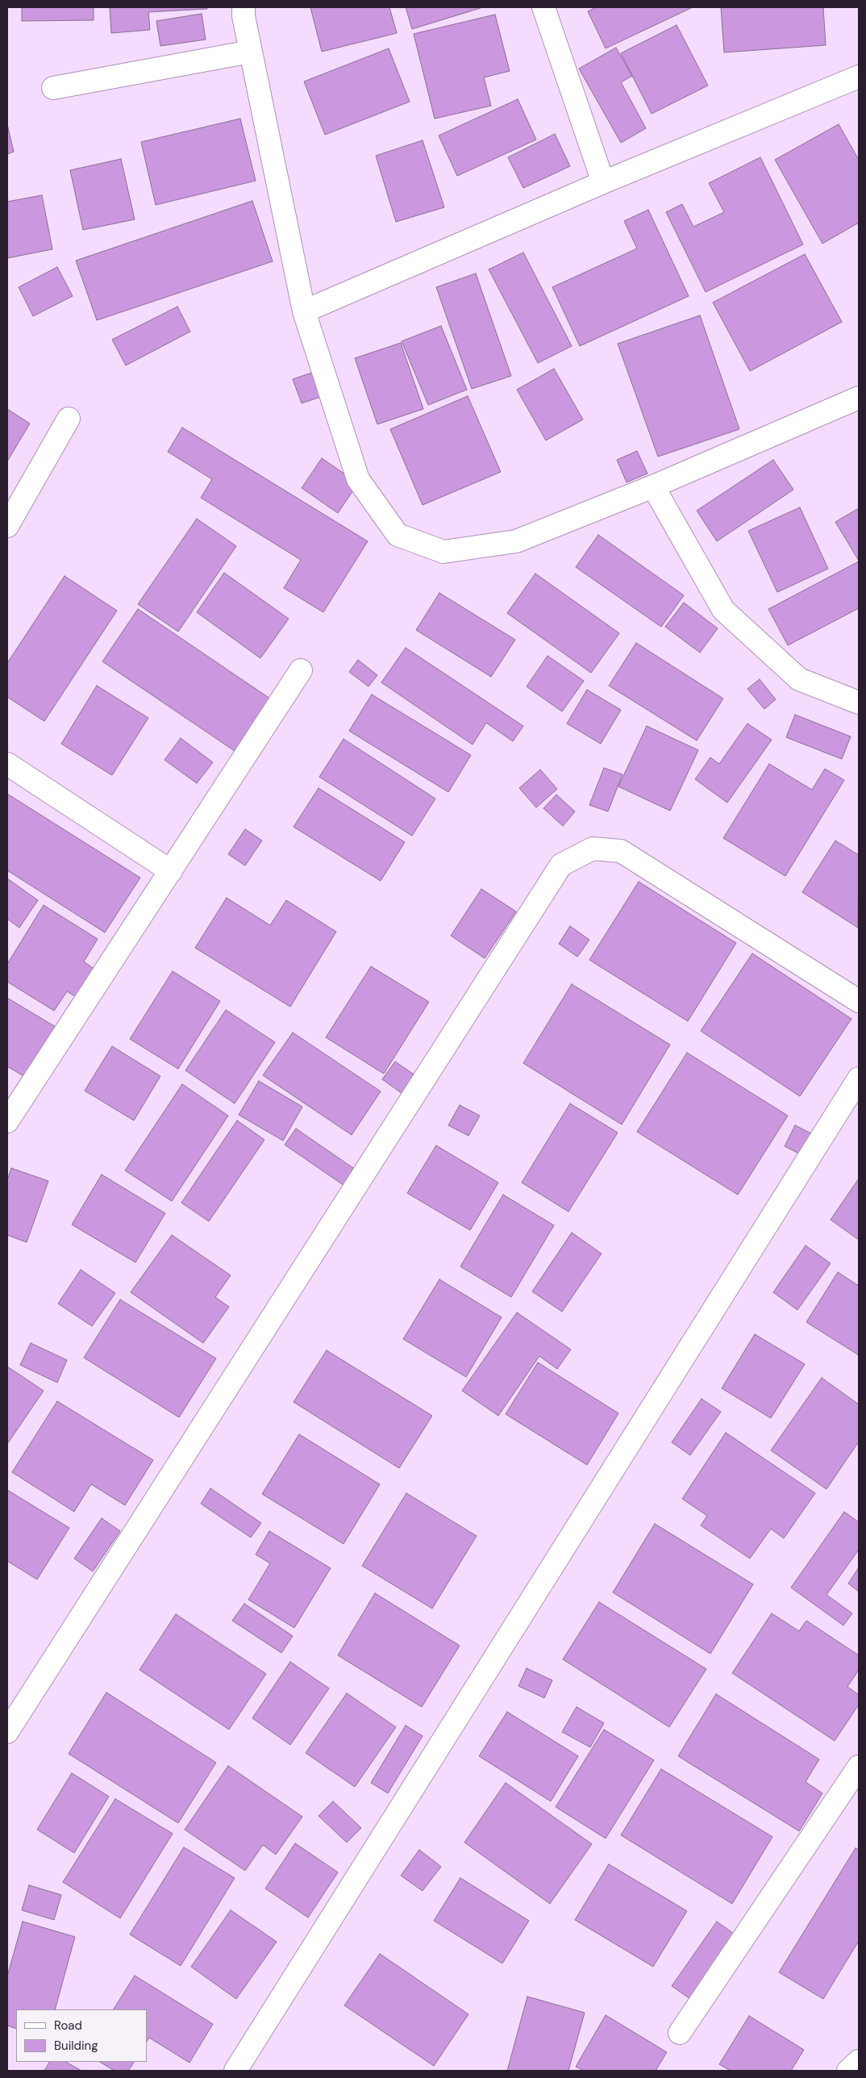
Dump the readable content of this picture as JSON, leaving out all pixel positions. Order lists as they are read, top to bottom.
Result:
{
  "legend": ["Road", "Building"]
}
